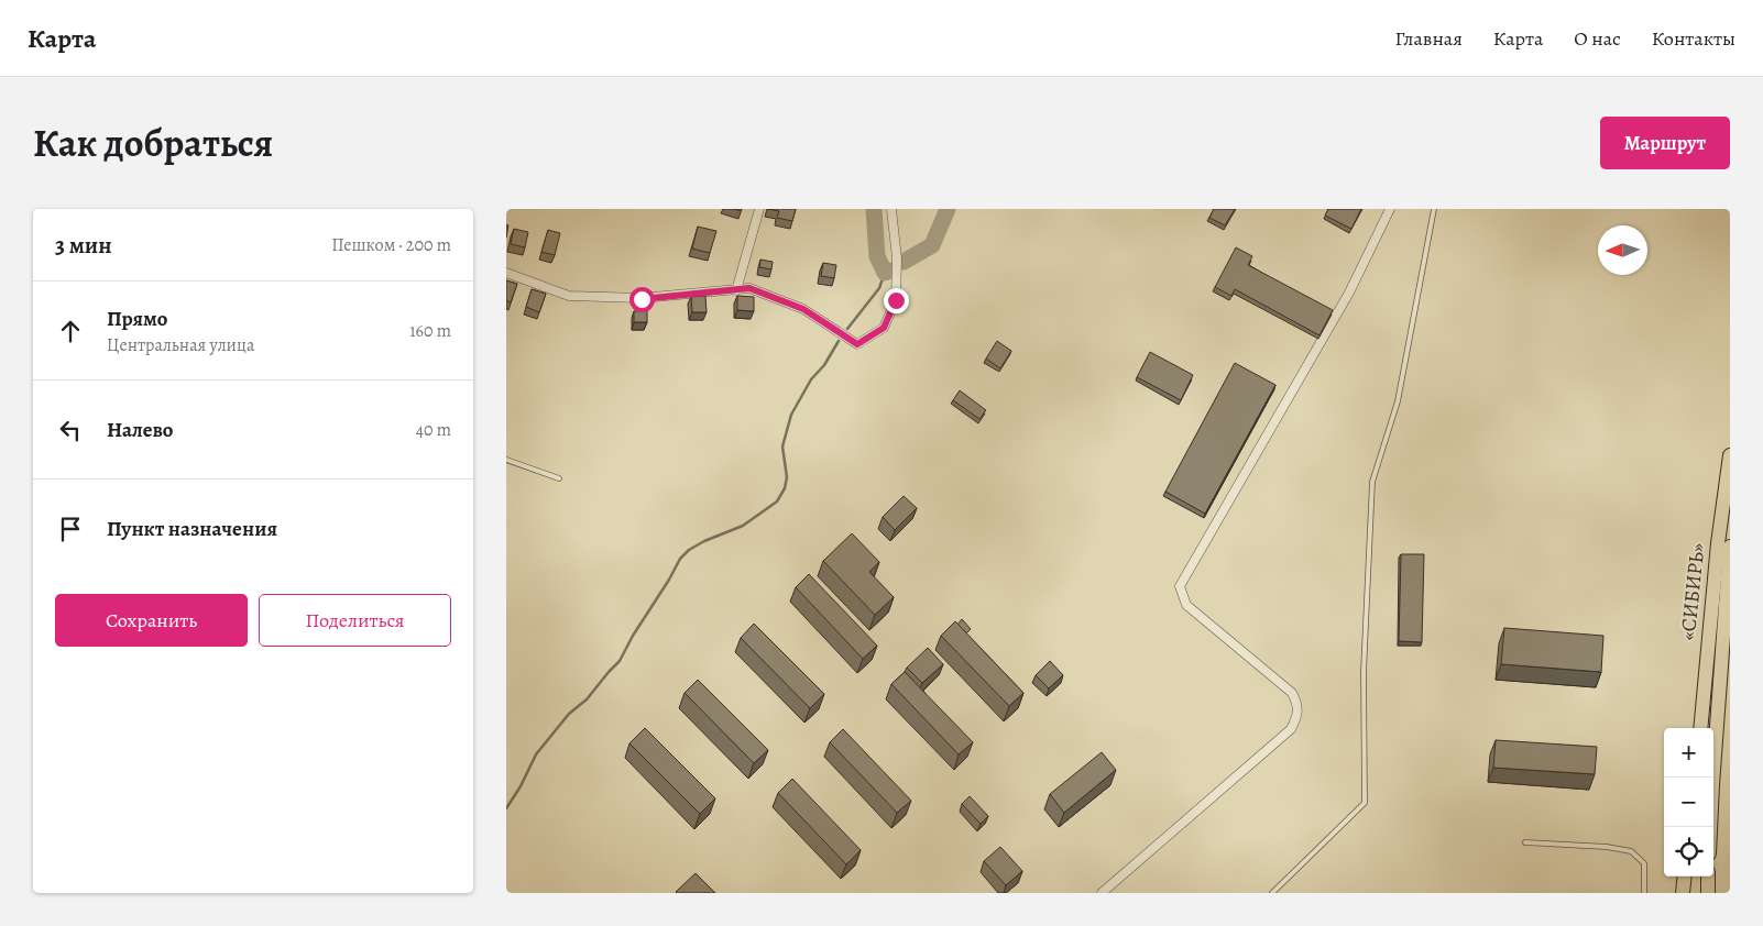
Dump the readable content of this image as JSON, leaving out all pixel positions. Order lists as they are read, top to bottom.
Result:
{
  "streets": {
    "highway": ["«СИБИРЬ»"]
  },
  "north": "left",
  "page": {
    "header": "Карта",
    "nav": [
      "Главная",
      "Карта",
      "О нас",
      "Контакты"
    ],
    "title": "Как добраться",
    "buttons": [
      "Маршрут",
      ["Сохранить", "Поделиться"]
    ],
    "heading": ["3 мин", "Пешком · 200 m"],
    "list": [
      ["Прямо", "Центральная улица", "160 m"],
      ["Налево", "40 m"],
      "Пункт назначения"
    ],
    "map_buttons": ["+", "−"]
  }
}
